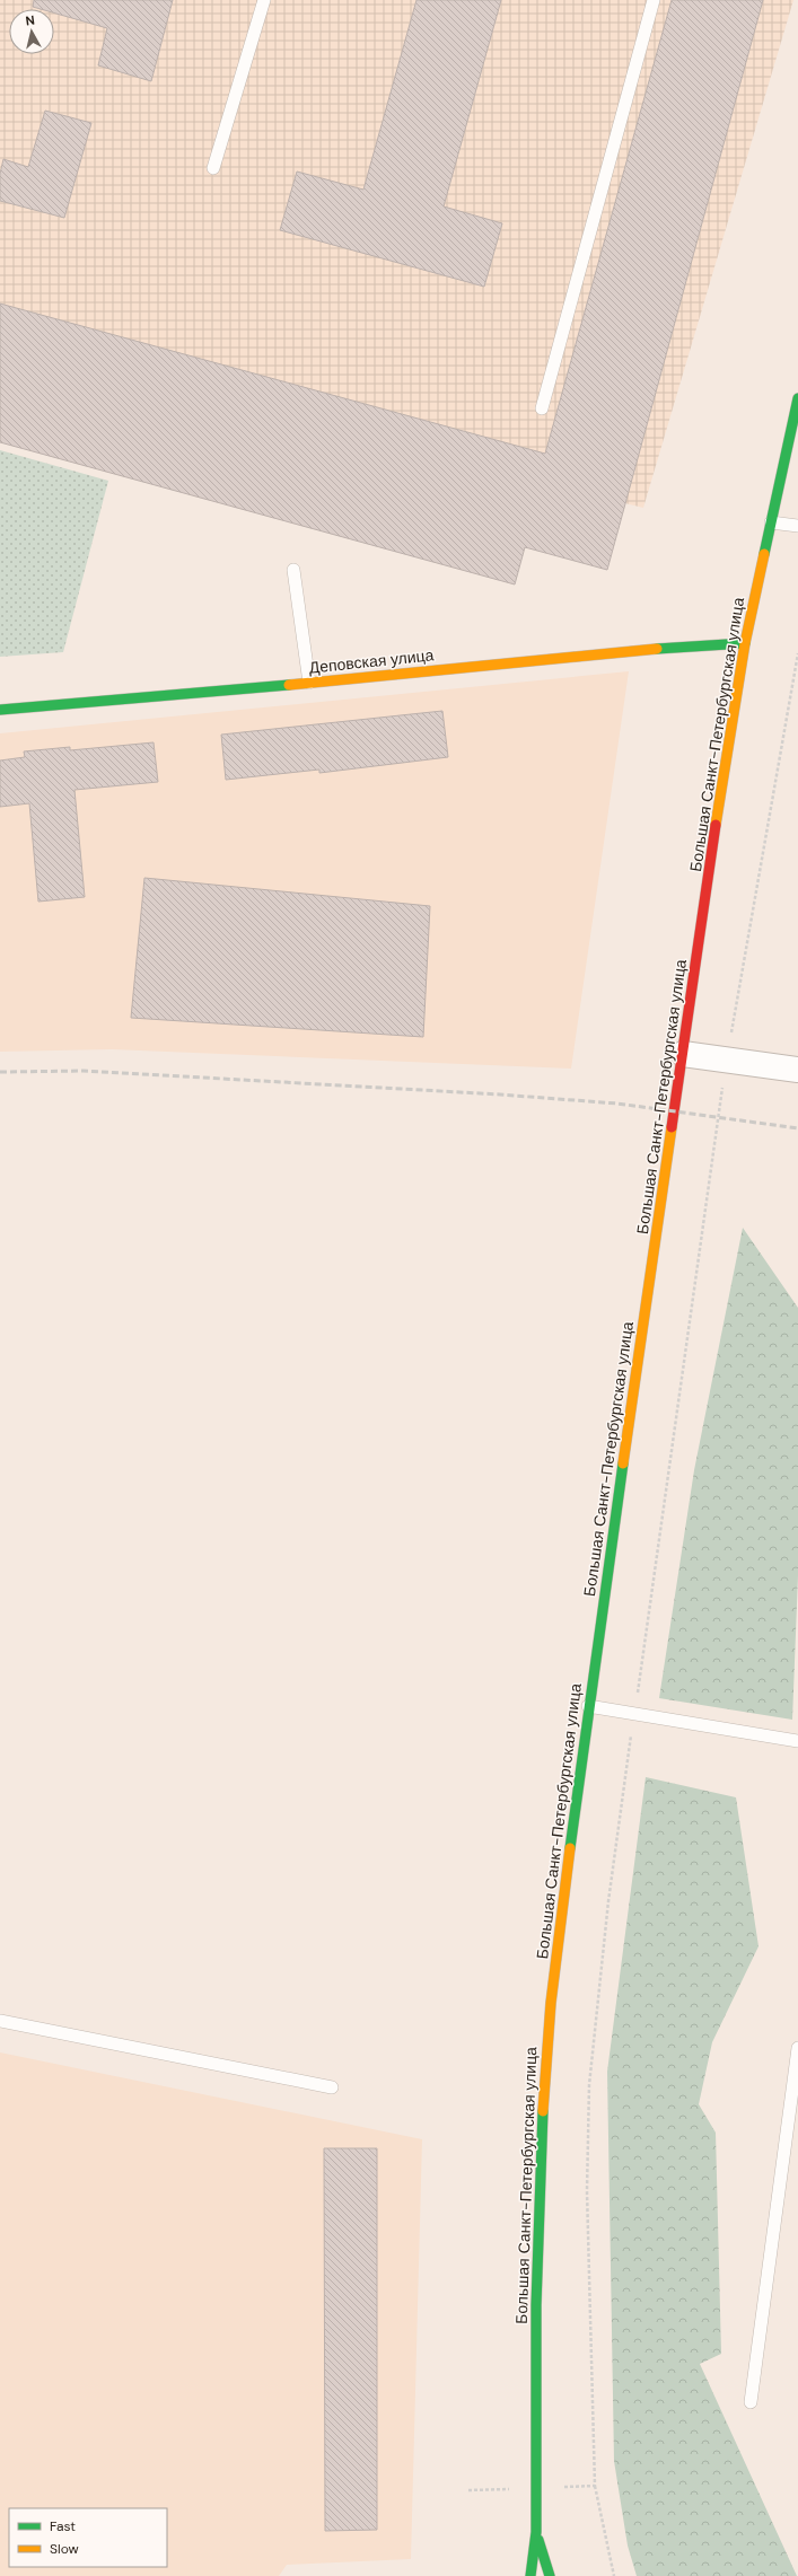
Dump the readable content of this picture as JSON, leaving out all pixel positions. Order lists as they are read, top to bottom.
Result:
{
  "streets": {
    "main road": ["Деповская улица", "Большая Санкт-Петербургская улица"]
  },
  "crossings": [
    ["Деповская улица", "Большая Санкт-Петербургская улица"]
  ],
  "legend": ["Fast", "Slow"],
  "north": "top"
}
